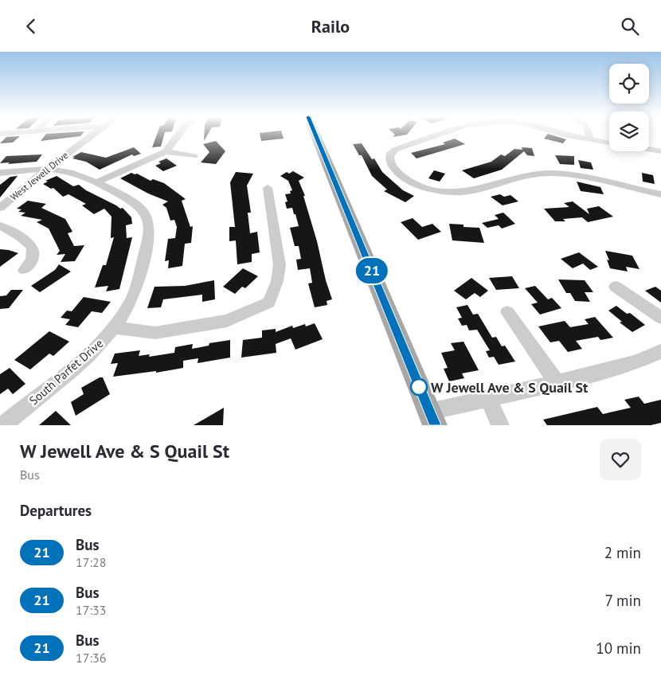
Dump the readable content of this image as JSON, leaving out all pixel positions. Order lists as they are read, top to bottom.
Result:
{
  "streets": {
    "street": ["West Jewell Drive", "South Parfet Drive"]
  },
  "crossings": [
    ["West Jewell Drive", "South Parfet Drive"]
  ],
  "places": ["W Jewell Ave & S Quail St"],
  "lines": ["bus line 21"],
  "page": {
    "header": "Railo",
    "on_map": "21",
    "heading": [
      ["W Jewell Ave & S Quail St", "Bus"],
      "Departures"
    ],
    "list": [
      {
        "mark": "21",
        "name": "Bus",
        "note": "17:28",
        "value": "2 min"
      },
      {
        "mark": "21",
        "name": "Bus",
        "note": "17:33",
        "value": "7 min"
      },
      {
        "mark": "21",
        "name": "Bus",
        "note": "17:36",
        "value": "10 min"
      }
    ]
  }
}
